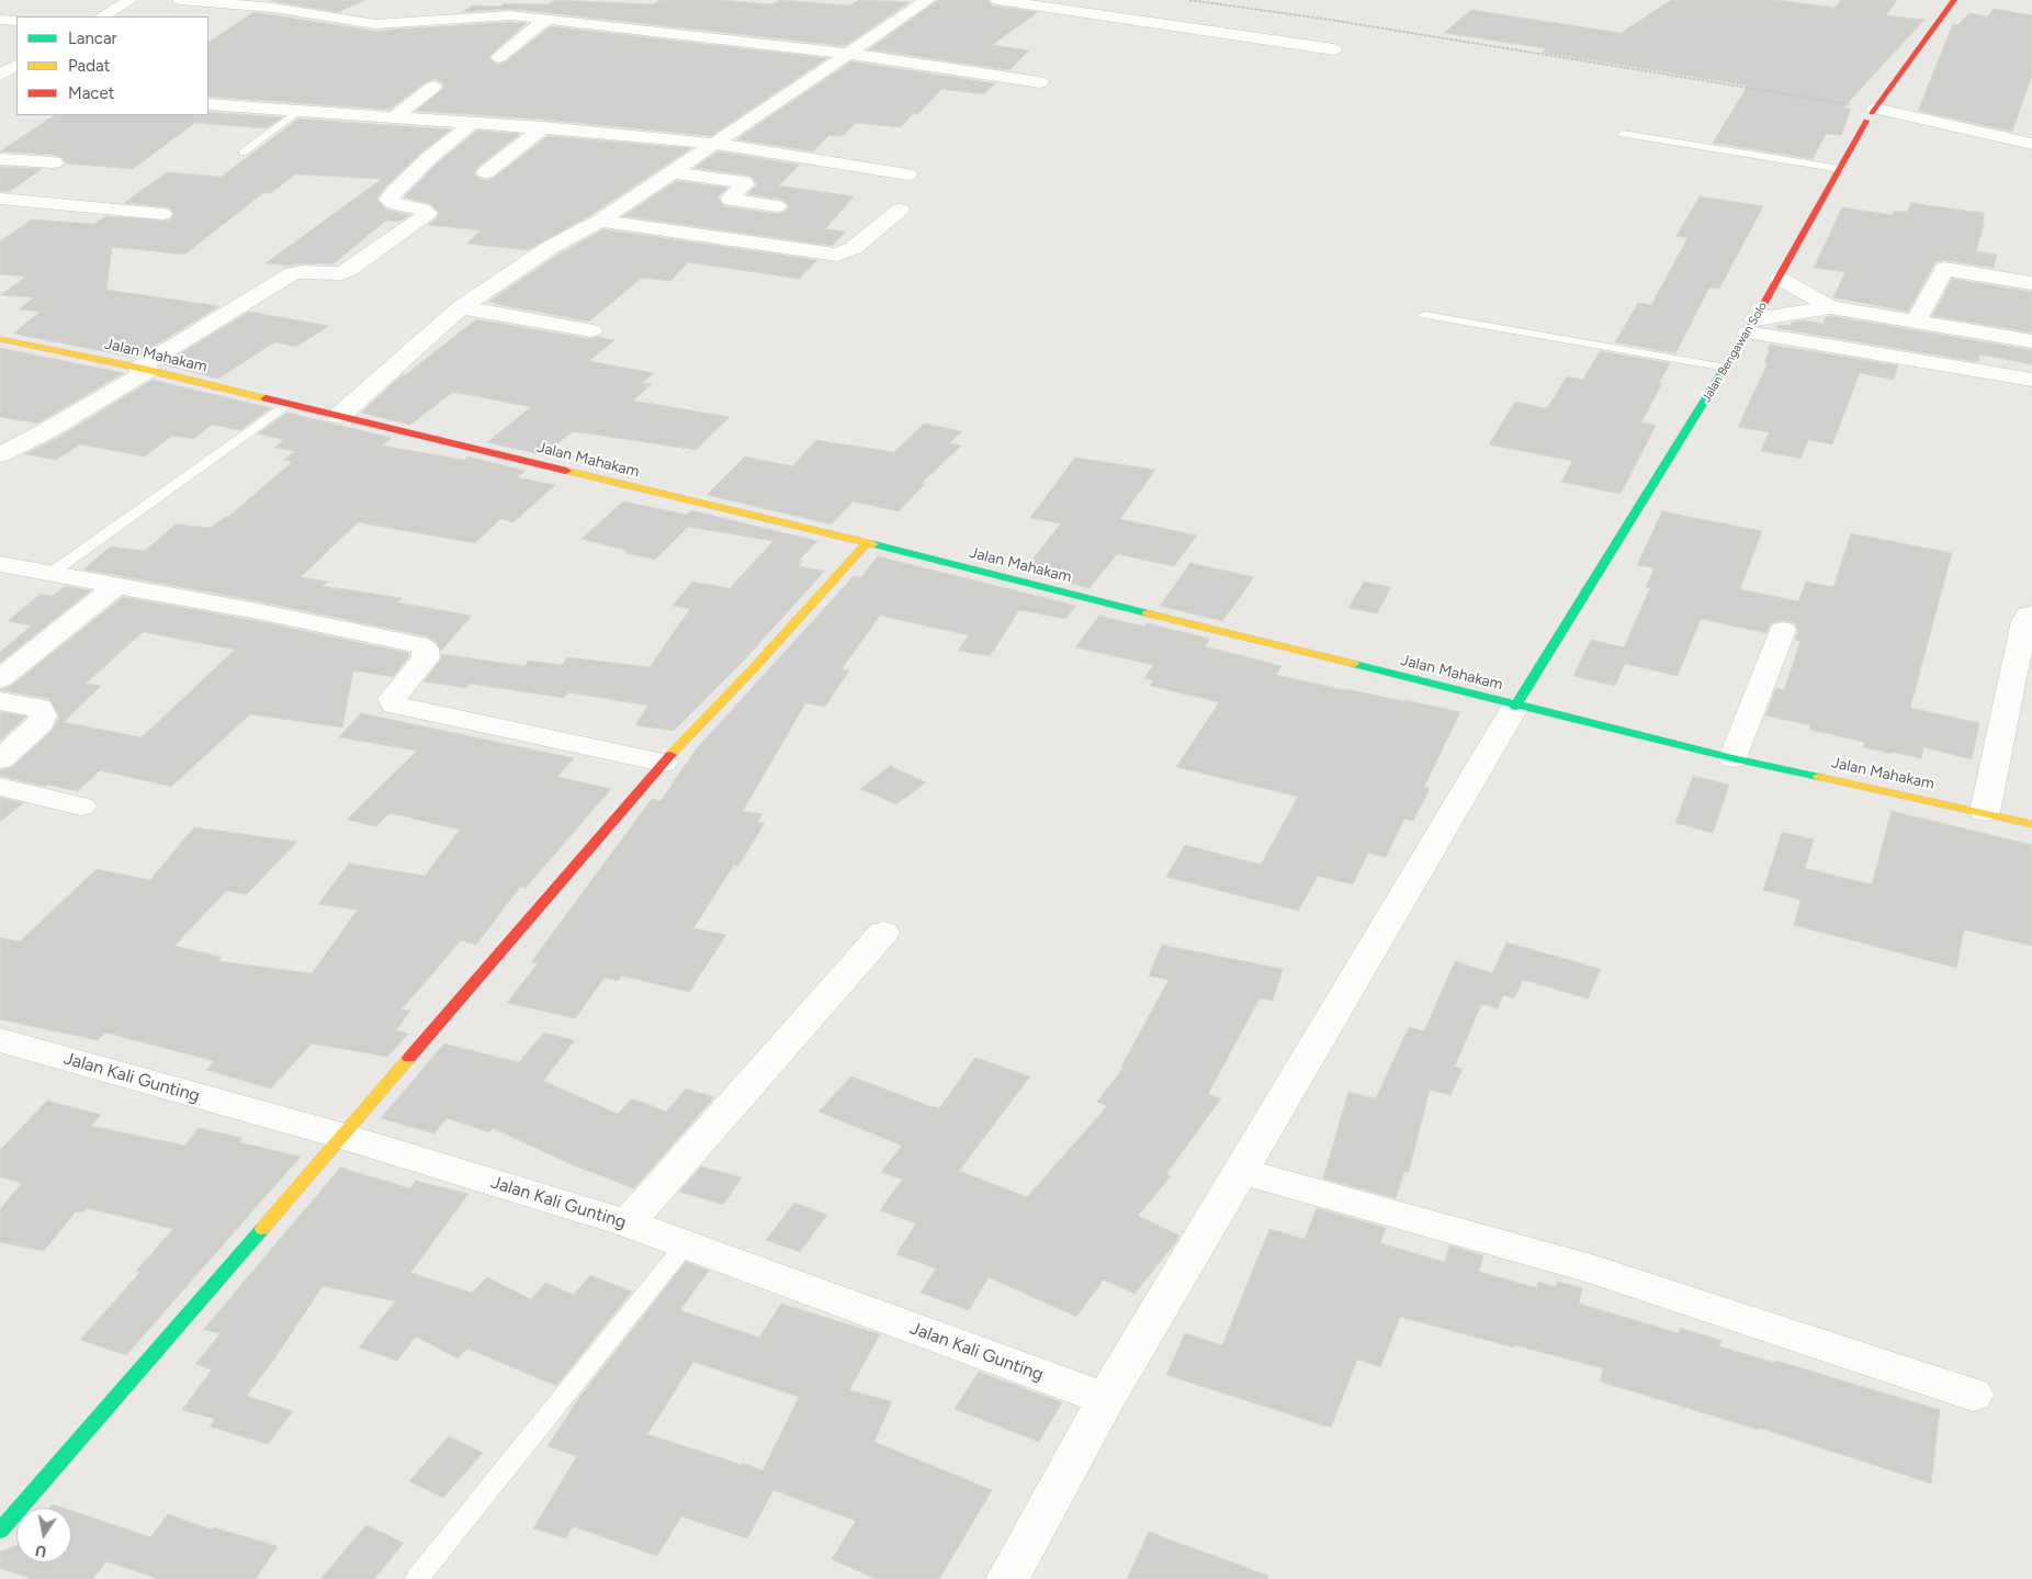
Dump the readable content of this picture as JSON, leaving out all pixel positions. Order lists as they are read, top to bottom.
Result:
{
  "streets": {
    "main road": ["Jalan Bengawan Solo", "Jalan Mahakam"],
    "street": ["Jalan Kali Gunting"]
  },
  "crossings": [
    ["Jalan Bengawan Solo", "Jalan Mahakam"]
  ],
  "legend": ["Lancar", "Padat", "Macet"],
  "north": "bottom"
}
